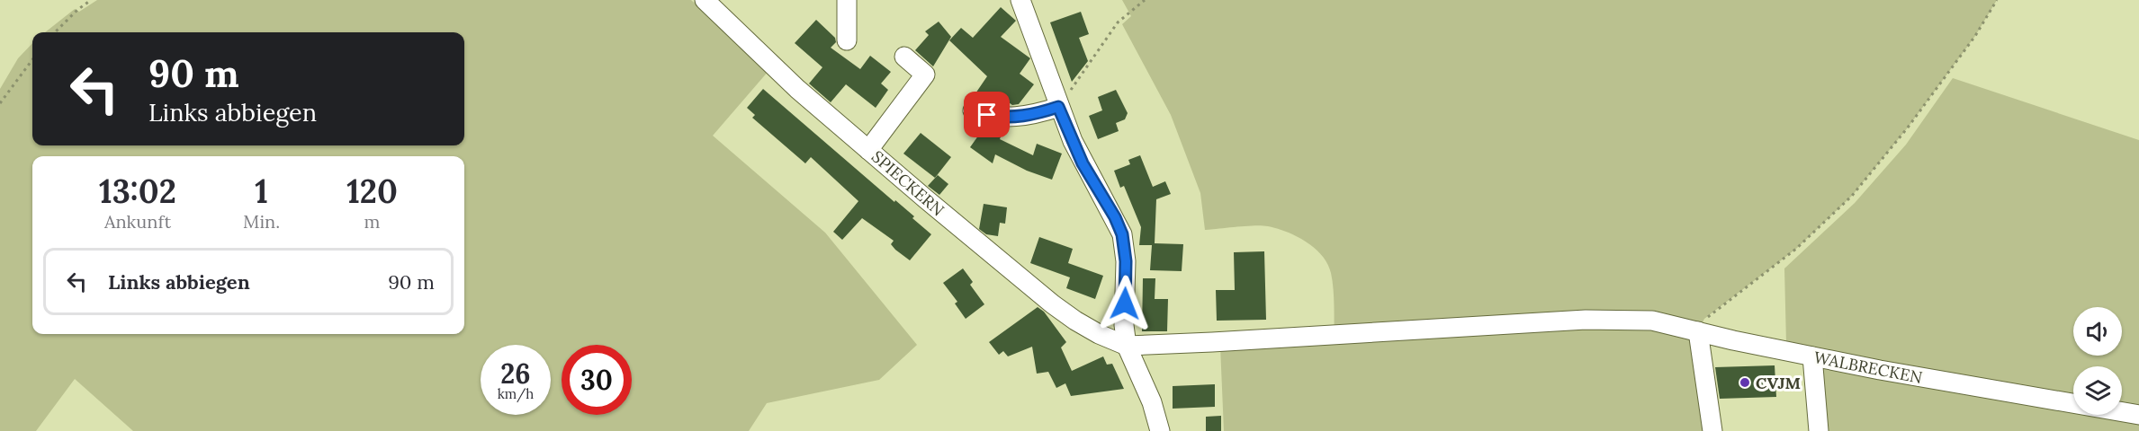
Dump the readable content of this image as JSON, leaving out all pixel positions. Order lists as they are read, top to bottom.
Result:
{
  "streets": {
    "street": ["SPIECKERN", "WALBRECKEN"]
  },
  "crossings": [
    ["SPIECKERN", "WALBRECKEN"]
  ],
  "places": ["CVJM"],
  "page": {
    "turn": ["90 m", "Links abbiegen"],
    "eta": [
      "13:02",
      "Ankunft",
      "1",
      "Min.",
      "120",
      "m"
    ],
    "list": [
      {
        "name": "Links abbiegen",
        "value": "90 m"
      }
    ],
    "speed": "26 km/h",
    "limit": "30"
  }
}
